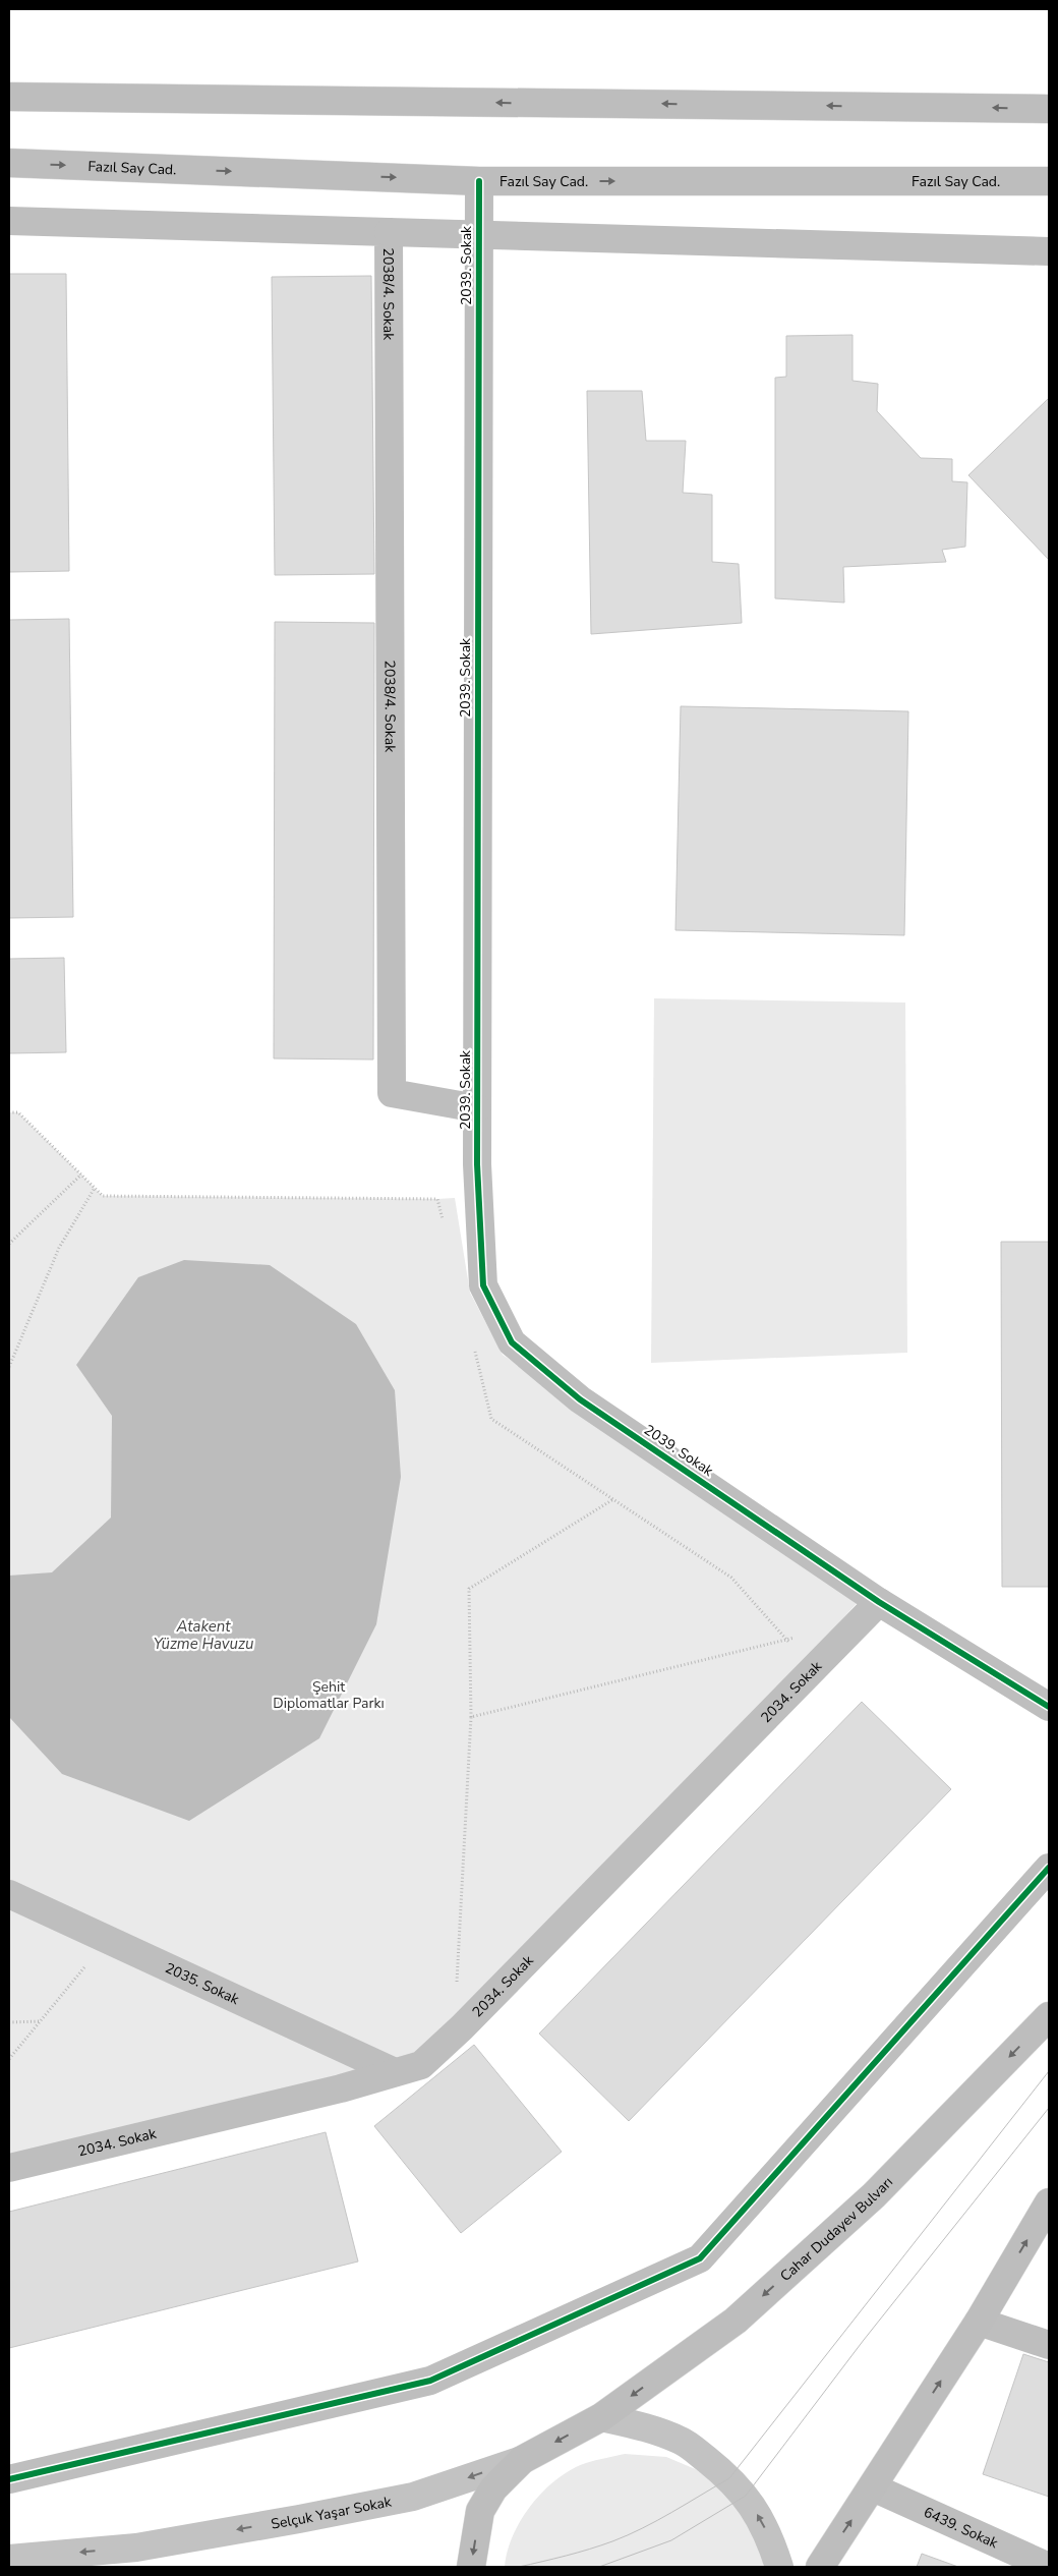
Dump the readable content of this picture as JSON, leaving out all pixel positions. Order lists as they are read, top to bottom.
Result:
{
  "streets": {
    "main road": ["Fazıl Say Cad.", "Cahar Dudayev Bulvarı", "Selçuk Yaşar Sokak"],
    "street": [
      "2039. Sokak",
      "2038/4. Sokak",
      "2034. Sokak",
      "2035. Sokak",
      "6439. Sokak"
    ]
  },
  "crossings": [
    ["Fazıl Say Cad.", "2039. Sokak"],
    ["2039. Sokak", "2038/4. Sokak"],
    ["2039. Sokak", "2034. Sokak"],
    ["2034. Sokak", "2035. Sokak"],
    ["Cahar Dudayev Bulvarı", "Selçuk Yaşar Sokak"]
  ],
  "one_way": ["Selçuk Yaşar Sokak"],
  "water": ["Atakent Yüzme Havuzu"],
  "parks": ["Şehit Diplomatlar Parkı"]
}
